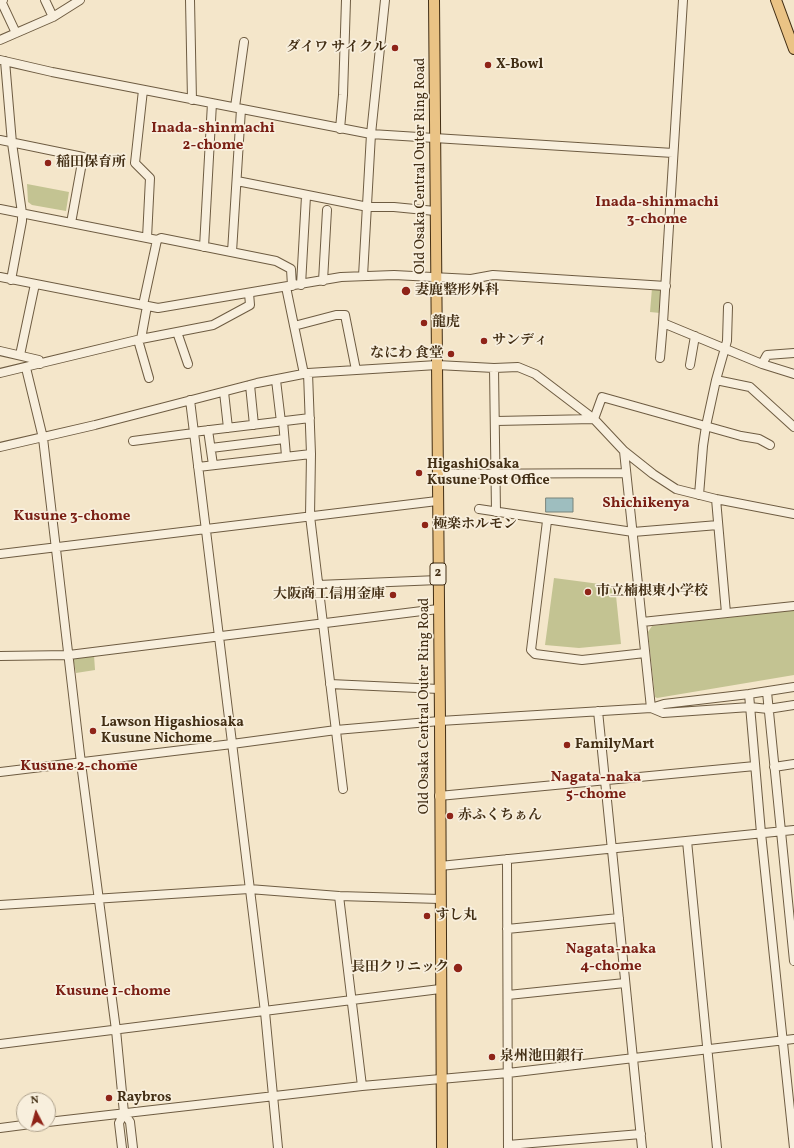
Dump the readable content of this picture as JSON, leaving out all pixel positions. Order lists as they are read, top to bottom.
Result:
{
  "streets": {
    "main road": ["Old Osaka Central Outer Ring Road", "2"]
  },
  "districts": [
    "Inada-shinmachi 2-chome",
    "Inada-shinmachi 3-chome",
    "Shichikenya",
    "Kusune 3-chome",
    "Kusune 2-chome",
    "Nagata-naka 5-chome",
    "Nagata-naka 4-chome",
    "Kusune 1-chome"
  ],
  "places": [
    "ダイワ サイクル",
    "X-Bowl",
    "稲田保育所",
    "妻鹿整形外科",
    "龍虎",
    "サンディ",
    "なにわ 食堂",
    "HigashiOsaka Kusune Post Office",
    "極楽ホルモン",
    "市立楠根東小学校",
    "大阪商工信用金庫",
    "Lawson Higashiosaka Kusune Nichome",
    "FamilyMart",
    "赤ふくちぁん",
    "すし丸",
    "長田クリニック",
    "泉州池田銀行",
    "Raybros"
  ],
  "north": "top"
}
